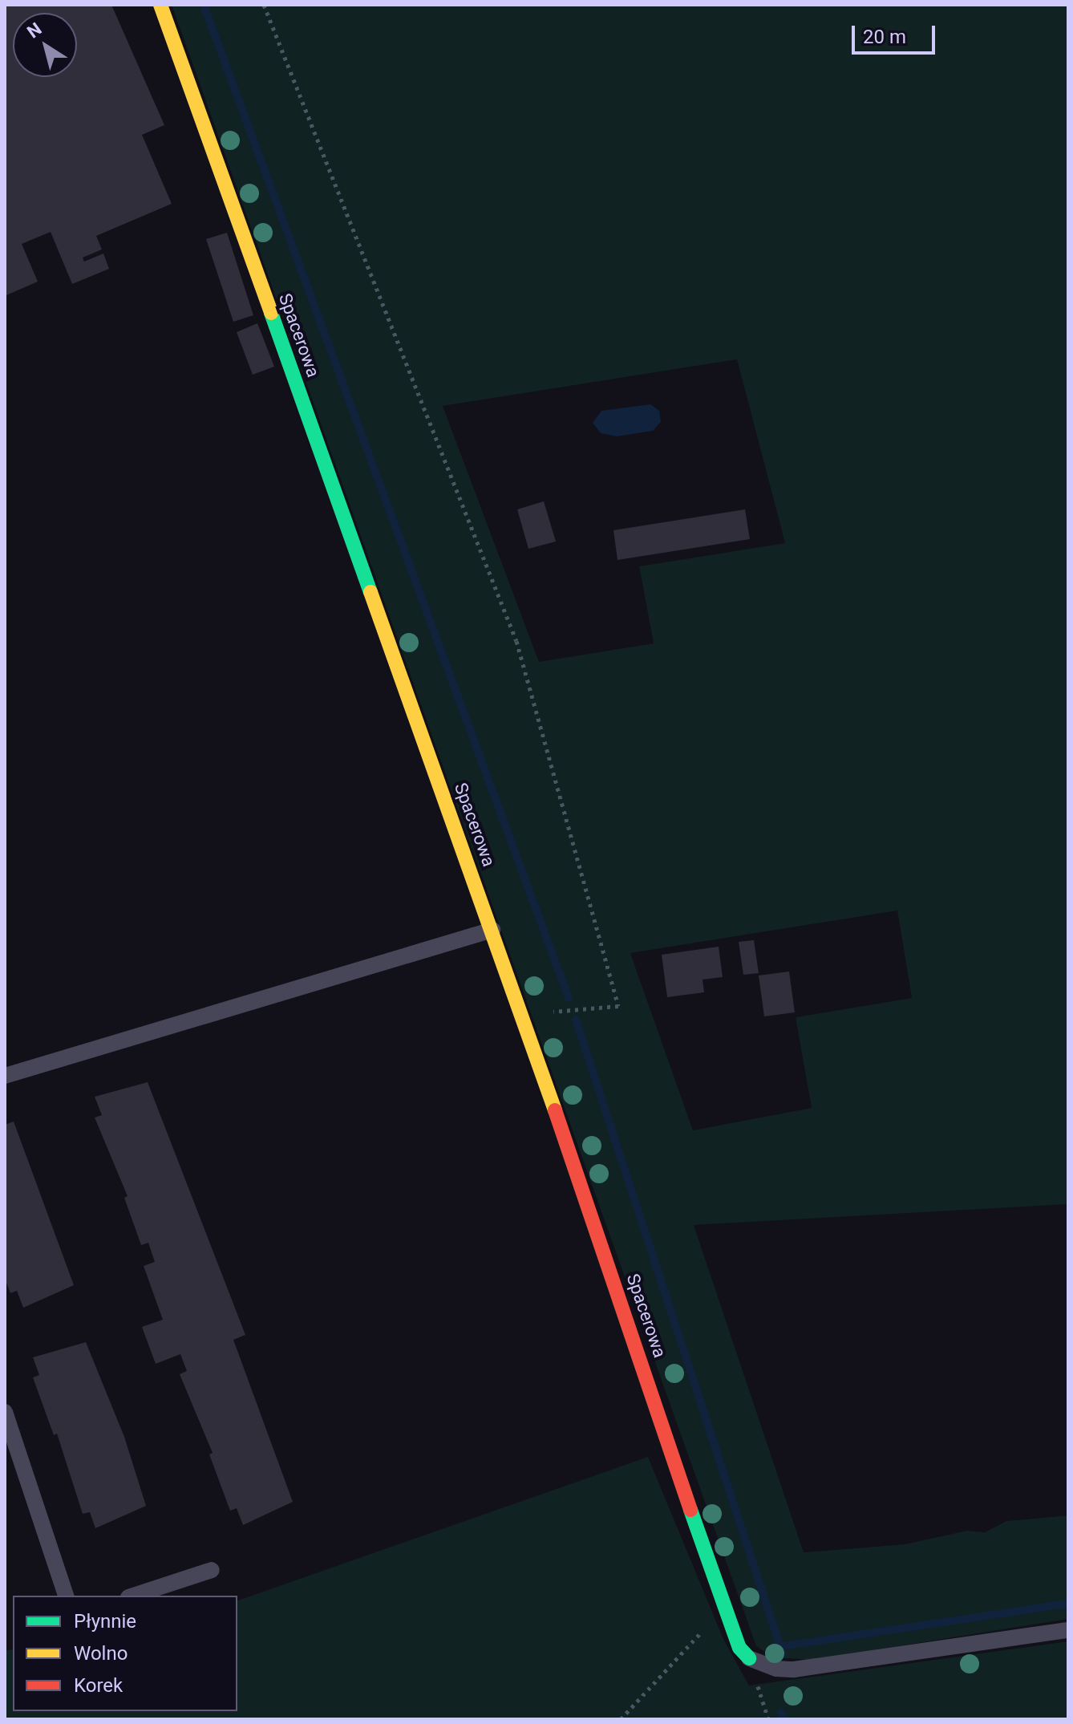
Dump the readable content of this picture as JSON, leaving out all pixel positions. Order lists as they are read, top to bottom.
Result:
{
  "streets": {
    "street": ["Spacerowa"]
  },
  "legend": ["Płynnie", "Wolno", "Korek"],
  "scale_bar": "20 m",
  "north": "top left"
}
